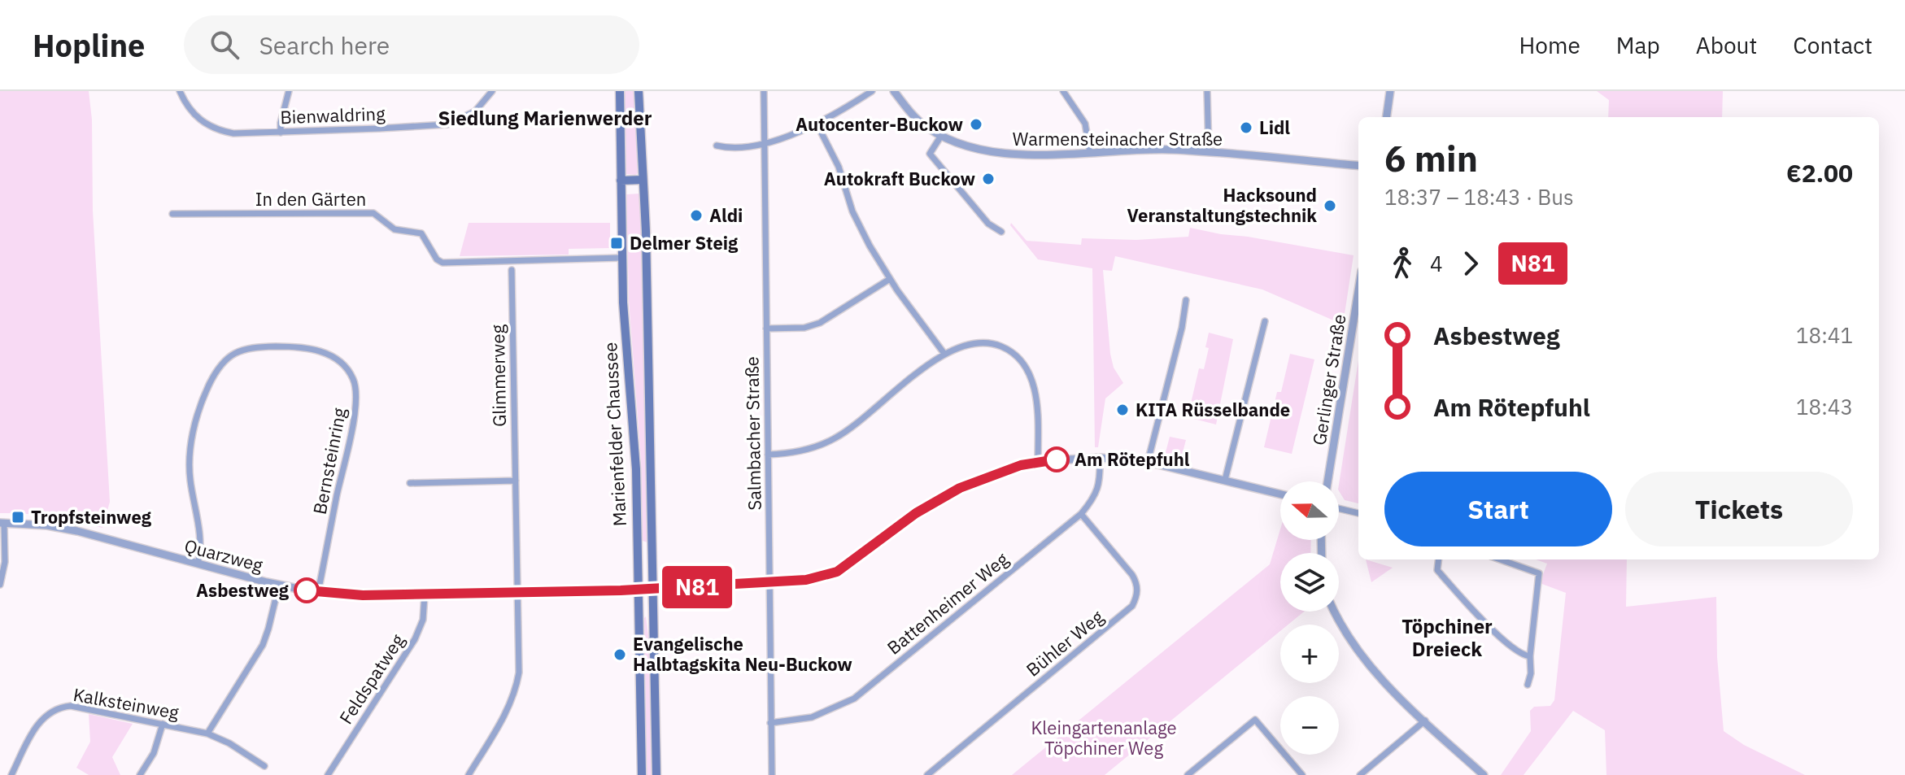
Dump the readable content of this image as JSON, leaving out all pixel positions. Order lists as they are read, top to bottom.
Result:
{
  "streets": {
    "main road": ["Marienfelder Chaussee"],
    "street": [
      "Bienwaldring",
      "Warmensteinacher Straße",
      "In den Gärten",
      "Glimmerweg",
      "Gerlinger Straße",
      "Salmbacher Straße",
      "Bernsteinring",
      "Quarzweg",
      "Battenheimer Weg",
      "Bühler Weg",
      "Feldspatweg",
      "Kalksteinweg"
    ]
  },
  "crossings": [
    ["In den Gärten", "Marienfelder Chaussee"],
    ["Glimmerweg", "Quarzweg"],
    ["Salmbacher Straße", "Quarzweg"],
    ["Salmbacher Straße", "Battenheimer Weg"],
    ["Marienfelder Chaussee", "Quarzweg"],
    ["Bernsteinring", "Quarzweg"],
    ["Quarzweg", "Battenheimer Weg"],
    ["Quarzweg", "Feldspatweg"],
    ["Battenheimer Weg", "Bühler Weg"]
  ],
  "districts": ["Siedlung Marienwerder", "Töpchiner Dreieck"],
  "parks": ["Kleingartenanlage Töpchiner Weg"],
  "places": {
    "other": [
      "Autocenter-Buckow",
      "Lidl",
      "Autokraft Buckow",
      "Hacksound Veranstaltungstechnik",
      "Aldi",
      "KITA Rüsselbande",
      "Am Rötepfuhl",
      "Asbestweg",
      "Evangelische Halbtagskita Neu-Buckow"
    ],
    "transit": ["Delmer Steig", "Tropfsteinweg"]
  },
  "lines": ["bus line N81"],
  "north": "left",
  "page": {
    "header": "Hopline",
    "search": "Search here",
    "nav": [
      "Home",
      "Map",
      "About",
      "Contact"
    ],
    "on_map": "N81",
    "heading": ["6 min", "18:37 – 18:43 · Bus", "€2.00"],
    "legs": ["4", "N81"],
    "list": [
      {
        "name": "Asbestweg",
        "value": "18:41"
      },
      {
        "name": "Am Rötepfuhl",
        "value": "18:43"
      }
    ],
    "buttons": ["Start", "Tickets"],
    "map_buttons": ["+", "−"]
  }
}
